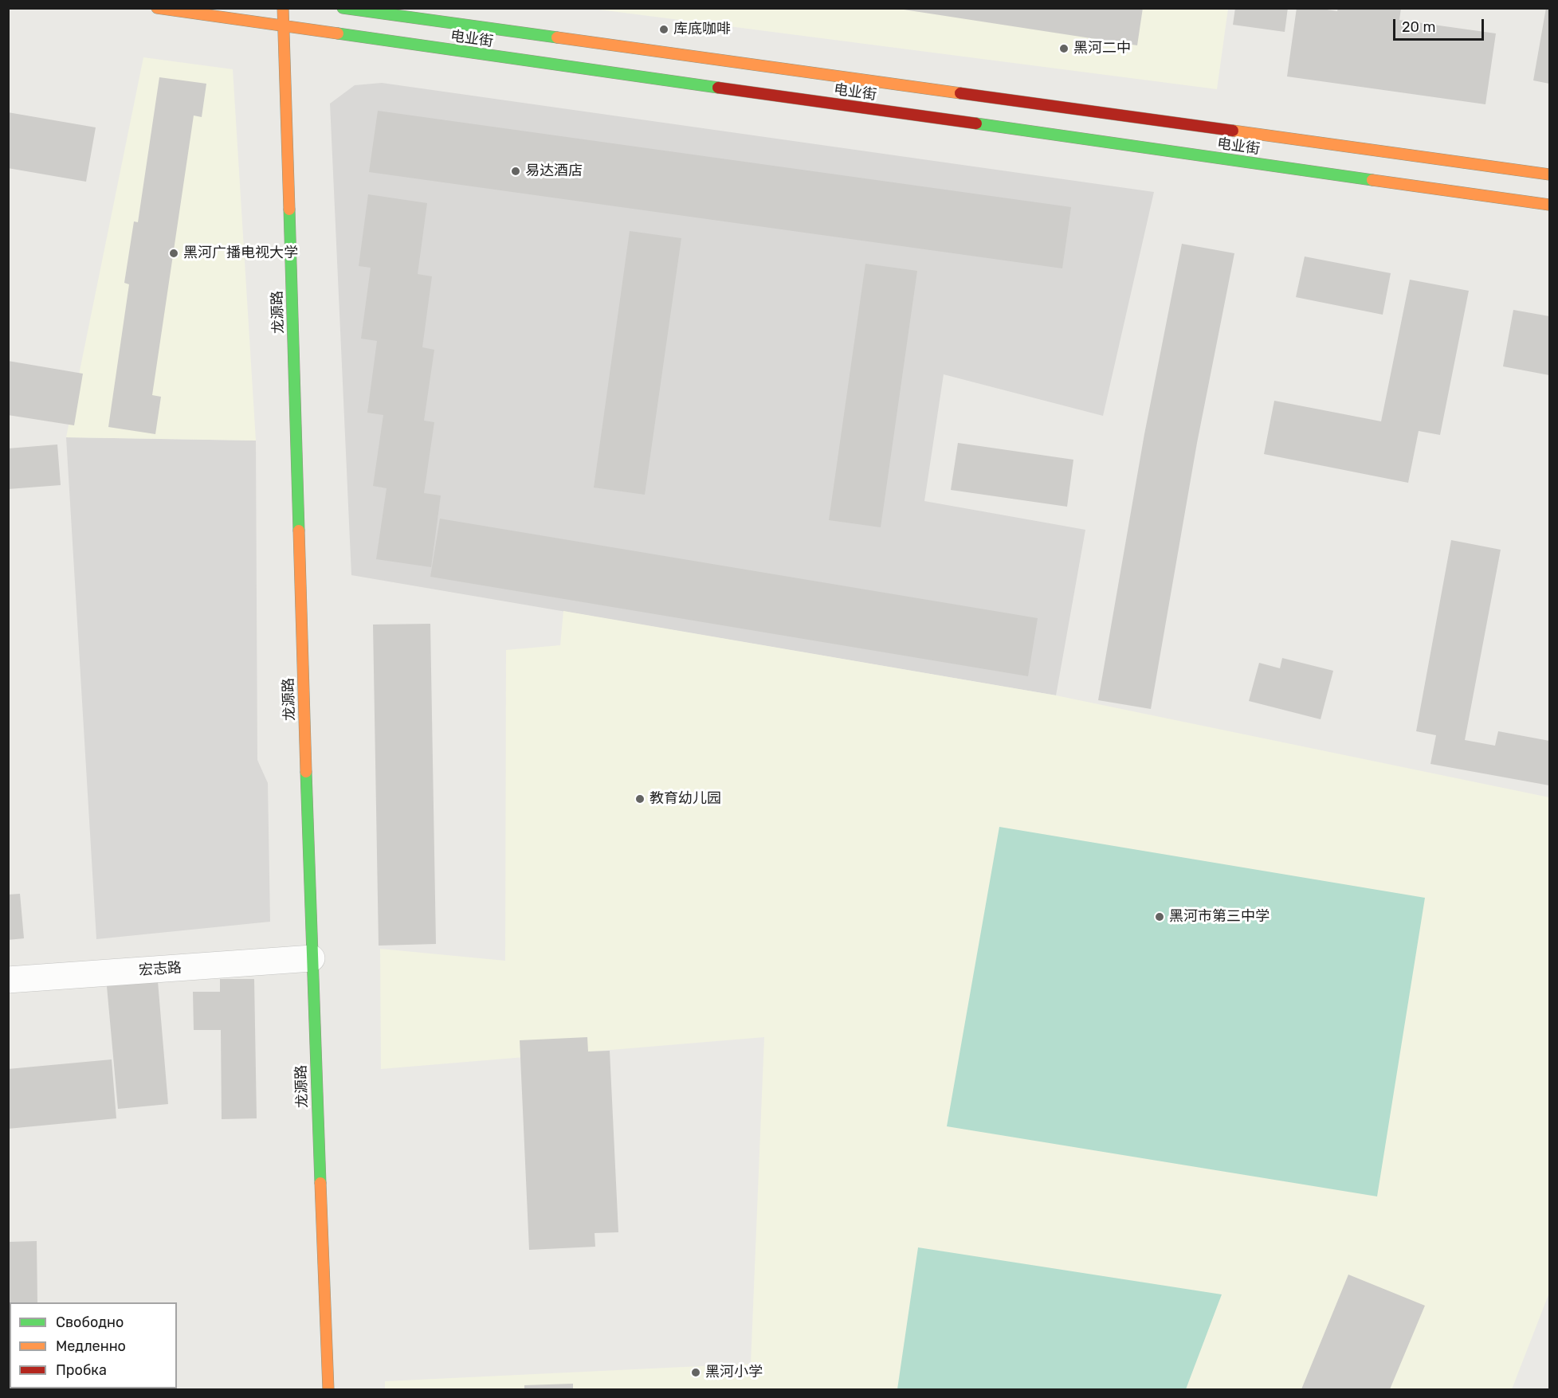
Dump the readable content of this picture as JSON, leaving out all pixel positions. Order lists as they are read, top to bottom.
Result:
{
  "streets": {
    "street": ["电业街", "龙源路", "宏志路"]
  },
  "crossings": [
    ["电业街", "龙源路"],
    ["龙源路", "宏志路"]
  ],
  "places": [
    "库底咖啡",
    "黑河二中",
    "易达酒店",
    "黑河广播电视大学",
    "教育幼儿园",
    "黑河市第三中学",
    "黑河小学"
  ],
  "legend": ["Свободно", "Медленно", "Пробка"],
  "scale_bar": "20 m"
}
